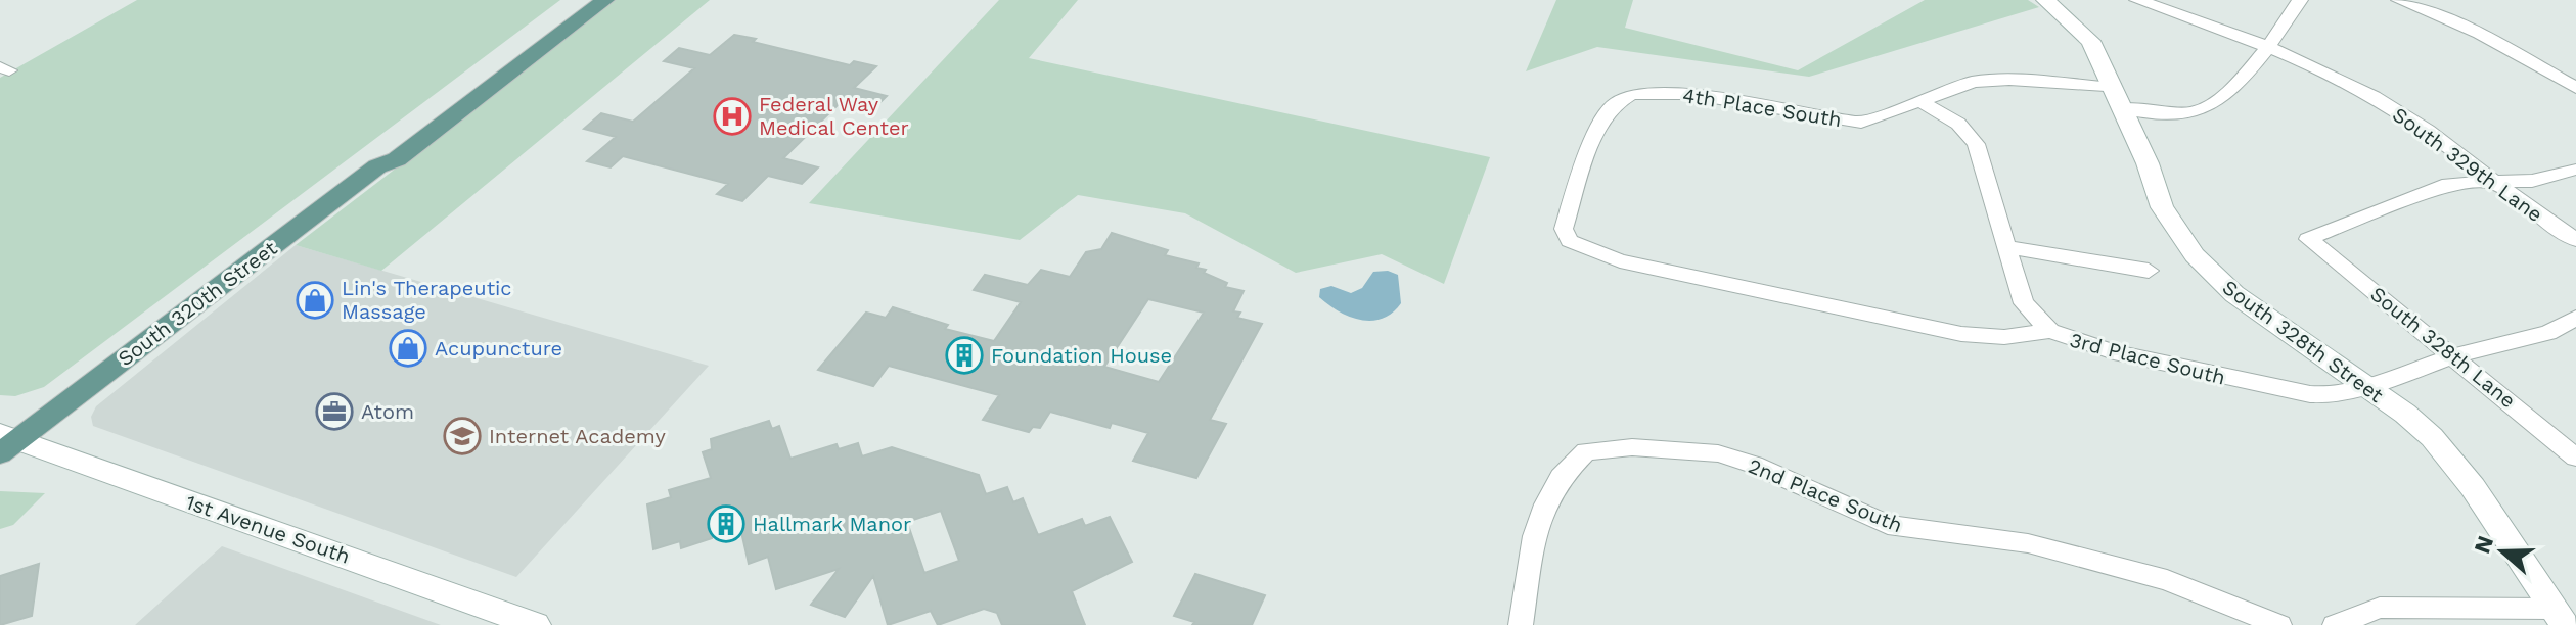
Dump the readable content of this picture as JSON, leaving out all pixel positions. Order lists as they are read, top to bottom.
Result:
{
  "streets": {
    "main road": ["South 320th Street"],
    "street": [
      "4th Place South",
      "South 329th Lane",
      "South 328th Street",
      "South 328th Lane",
      "3rd Place South",
      "2nd Place South",
      "1st Avenue South"
    ]
  },
  "crossings": [
    ["4th Place South", "South 329th Lane"],
    ["4th Place South", "South 328th Street"],
    ["4th Place South", "3rd Place South"],
    ["South 329th Lane", "South 328th Lane"],
    ["South 320th Street", "1st Avenue South"],
    ["South 328th Street", "3rd Place South"],
    ["South 328th Lane", "3rd Place South"]
  ],
  "places": {
    "hospital": ["Federal Way Medical Center"],
    "shop": ["Lin's Therapeutic Massage", "Acupuncture"],
    "building": ["Foundation House", "Hallmark Manor"],
    "office": ["Atom"],
    "school or university": ["Internet Academy"]
  },
  "north": "left"
}
